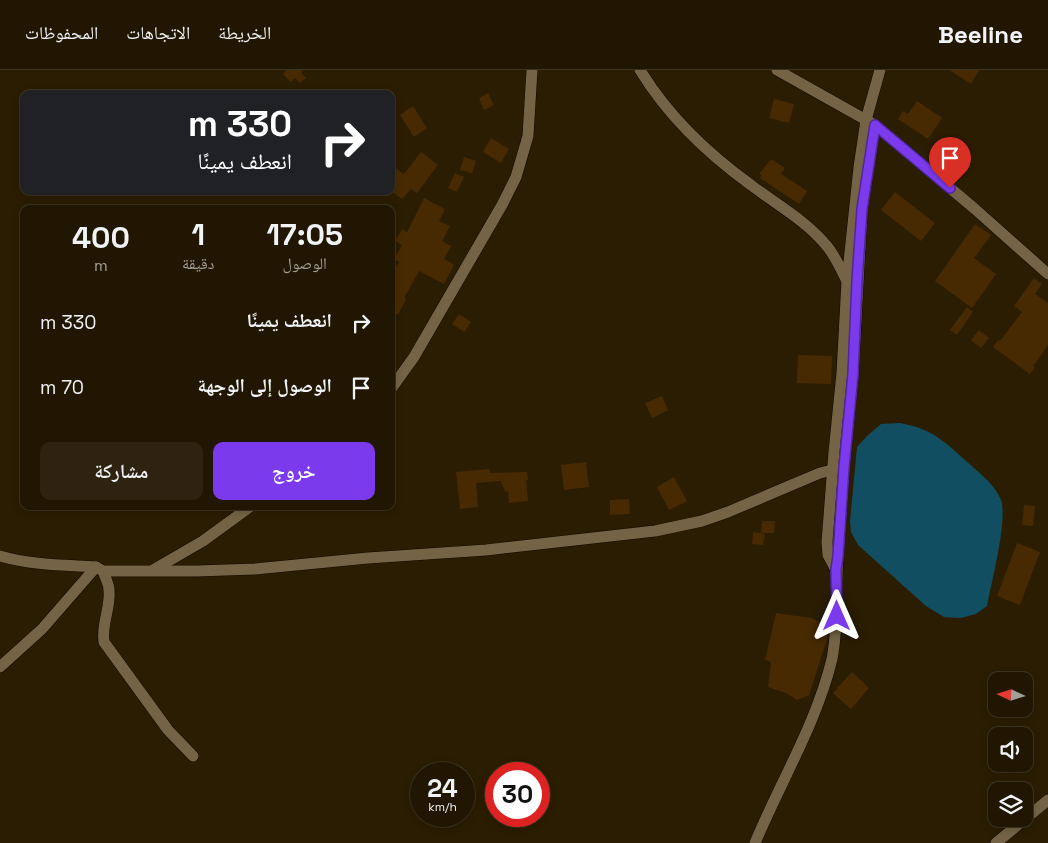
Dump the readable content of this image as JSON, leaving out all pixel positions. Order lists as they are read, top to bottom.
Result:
{
  "north": "left",
  "page": {
    "header": "Beeline",
    "nav": ["الخريطة", "الاتجاهات", "المحفوظات"],
    "turn": ["330 m", "انعطف يمينًا"],
    "eta": [
      "17:05",
      "الوصول",
      "1",
      "دقيقة",
      "400",
      "m"
    ],
    "list": [
      {
        "name": "انعطف يمينًا",
        "value": "330 m"
      },
      {
        "name": "الوصول إلى الوجهة",
        "value": "70 m"
      }
    ],
    "buttons": ["خروج", "مشاركة"],
    "speed": "24 km/h",
    "limit": "30"
  }
}
